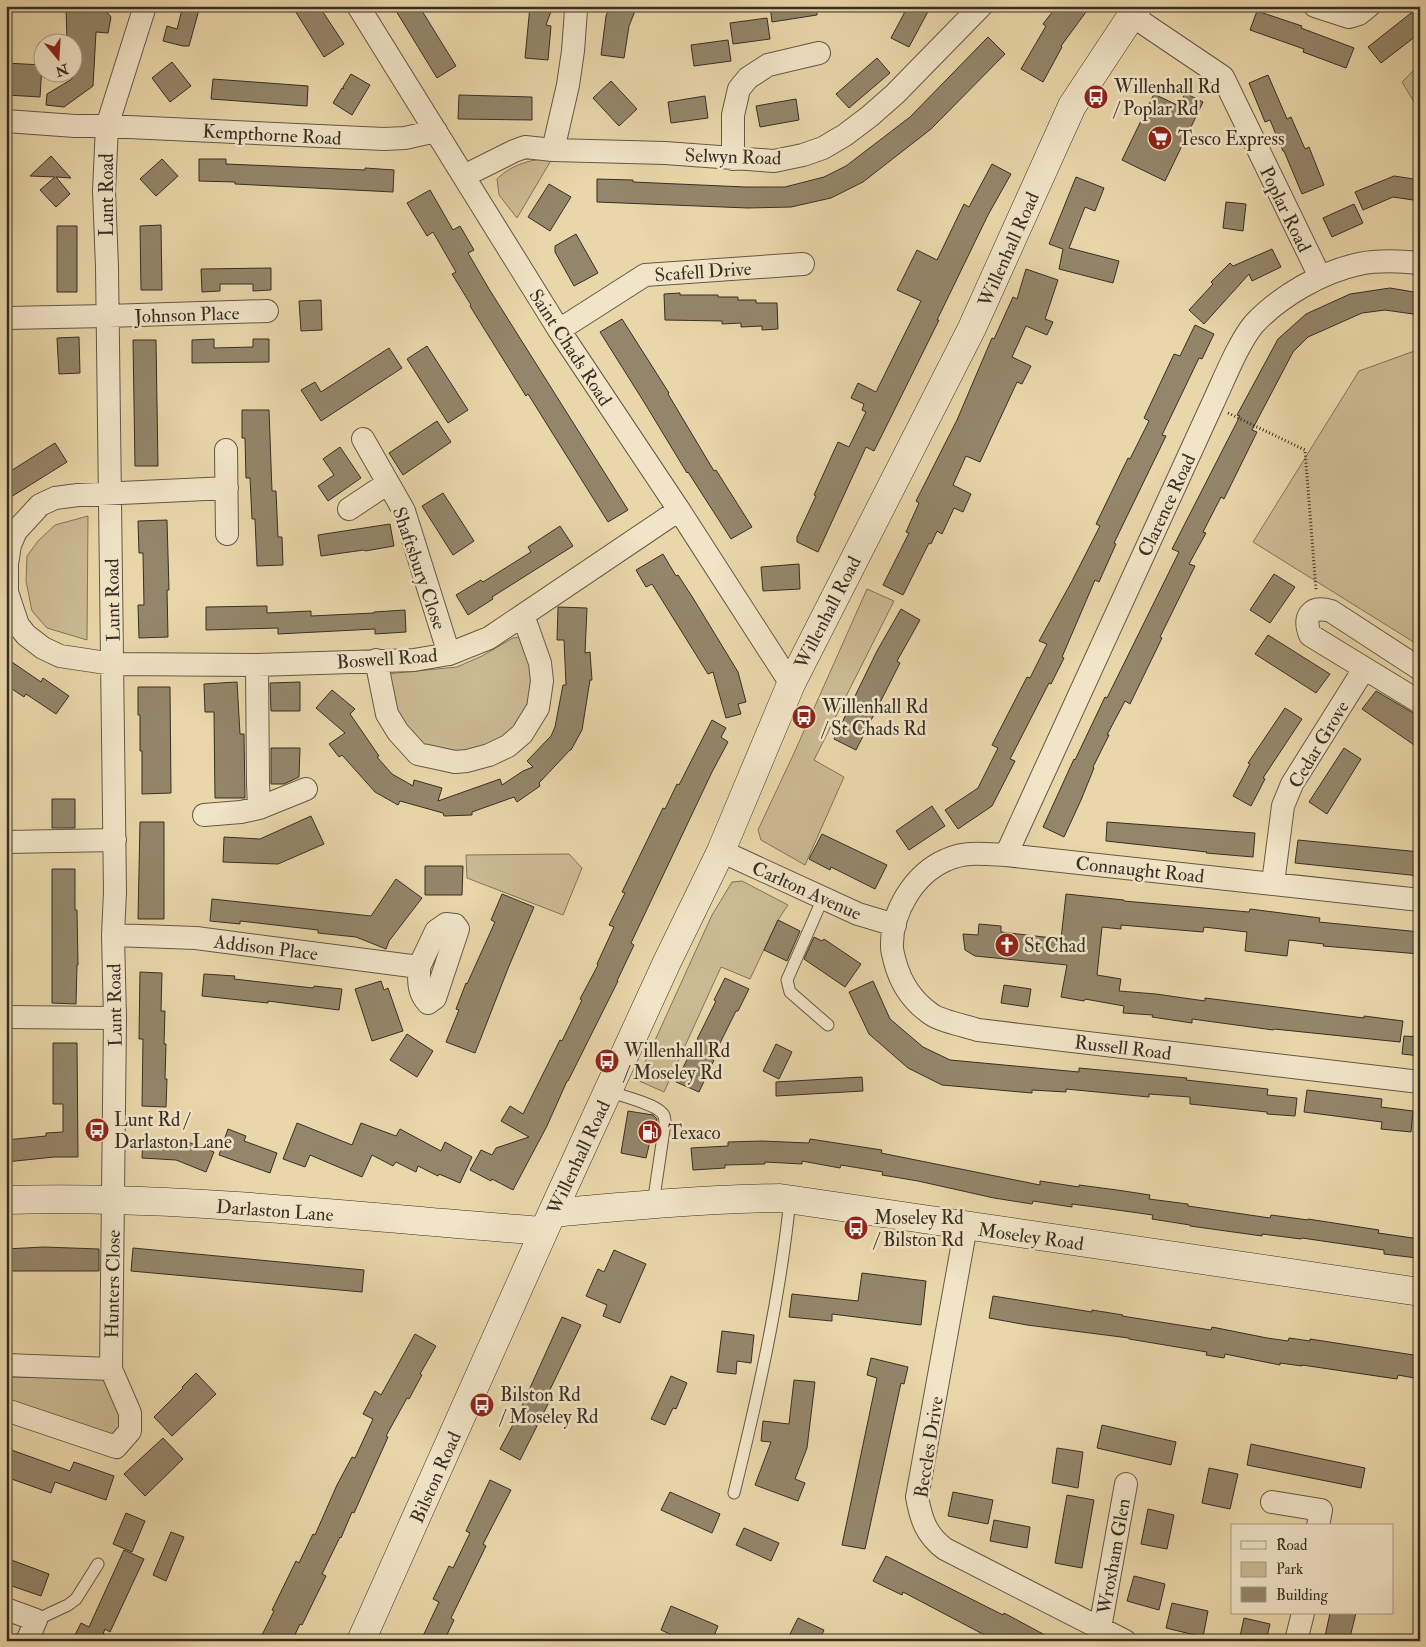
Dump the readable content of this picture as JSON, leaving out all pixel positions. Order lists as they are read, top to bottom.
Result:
{
  "streets": {
    "main road": [
      "Willenhall Road",
      "Darlaston Lane",
      "Moseley Road",
      "Bilston Road"
    ],
    "street": [
      "Kempthorne Road",
      "Selwyn Road",
      "Lunt Road",
      "Poplar Road",
      "Scafell Drive",
      "Johnson Place",
      "Saint Chads Road",
      "Clarence Road",
      "Shaftsbury Close",
      "Boswell Road",
      "Cedar Grove",
      "Connaught Road",
      "Carlton Avenue",
      "Addison Place",
      "Russell Road",
      "Hunters Close",
      "Beccles Drive",
      "Wroxham Glen"
    ]
  },
  "crossings": [
    ["Kempthorne Road", "Lunt Road"],
    ["Kempthorne Road", "Saint Chads Road"],
    ["Selwyn Road", "Saint Chads Road"],
    ["Lunt Road", "Johnson Place"],
    ["Lunt Road", "Boswell Road"],
    ["Lunt Road", "Addison Place"],
    ["Lunt Road", "Darlaston Lane"],
    ["Lunt Road", "Hunters Close"],
    ["Poplar Road", "Willenhall Road"],
    ["Poplar Road", "Clarence Road"],
    ["Willenhall Road", "Saint Chads Road"],
    ["Willenhall Road", "Carlton Avenue"],
    ["Willenhall Road", "Darlaston Lane"],
    ["Willenhall Road", "Moseley Road"],
    ["Willenhall Road", "Bilston Road"],
    ["Scafell Drive", "Saint Chads Road"],
    ["Saint Chads Road", "Boswell Road"],
    ["Clarence Road", "Connaught Road"],
    ["Shaftsbury Close", "Boswell Road"],
    ["Cedar Grove", "Connaught Road"],
    ["Connaught Road", "Carlton Avenue"],
    ["Connaught Road", "Russell Road"],
    ["Carlton Avenue", "Russell Road"],
    ["Darlaston Lane", "Moseley Road"],
    ["Darlaston Lane", "Hunters Close"],
    ["Darlaston Lane", "Bilston Road"],
    ["Moseley Road", "Beccles Drive"],
    ["Moseley Road", "Bilston Road"],
    ["Beccles Drive", "Wroxham Glen"]
  ],
  "places": {
    "bus stop": [
      "Willenhall Rd / Poplar Rd",
      "Willenhall Rd / St Chads Rd",
      "Willenhall Rd / Moseley Rd",
      "Lunt Rd / Darlaston Lane",
      "Moseley Rd / Bilston Rd",
      "Bilston Rd / Moseley Rd"
    ],
    "supermarket": ["Tesco Express"],
    "church": ["St Chad"],
    "fuel station": ["Texaco"]
  },
  "legend": ["Road", "Park", "Building"],
  "north": "bottom"
}
